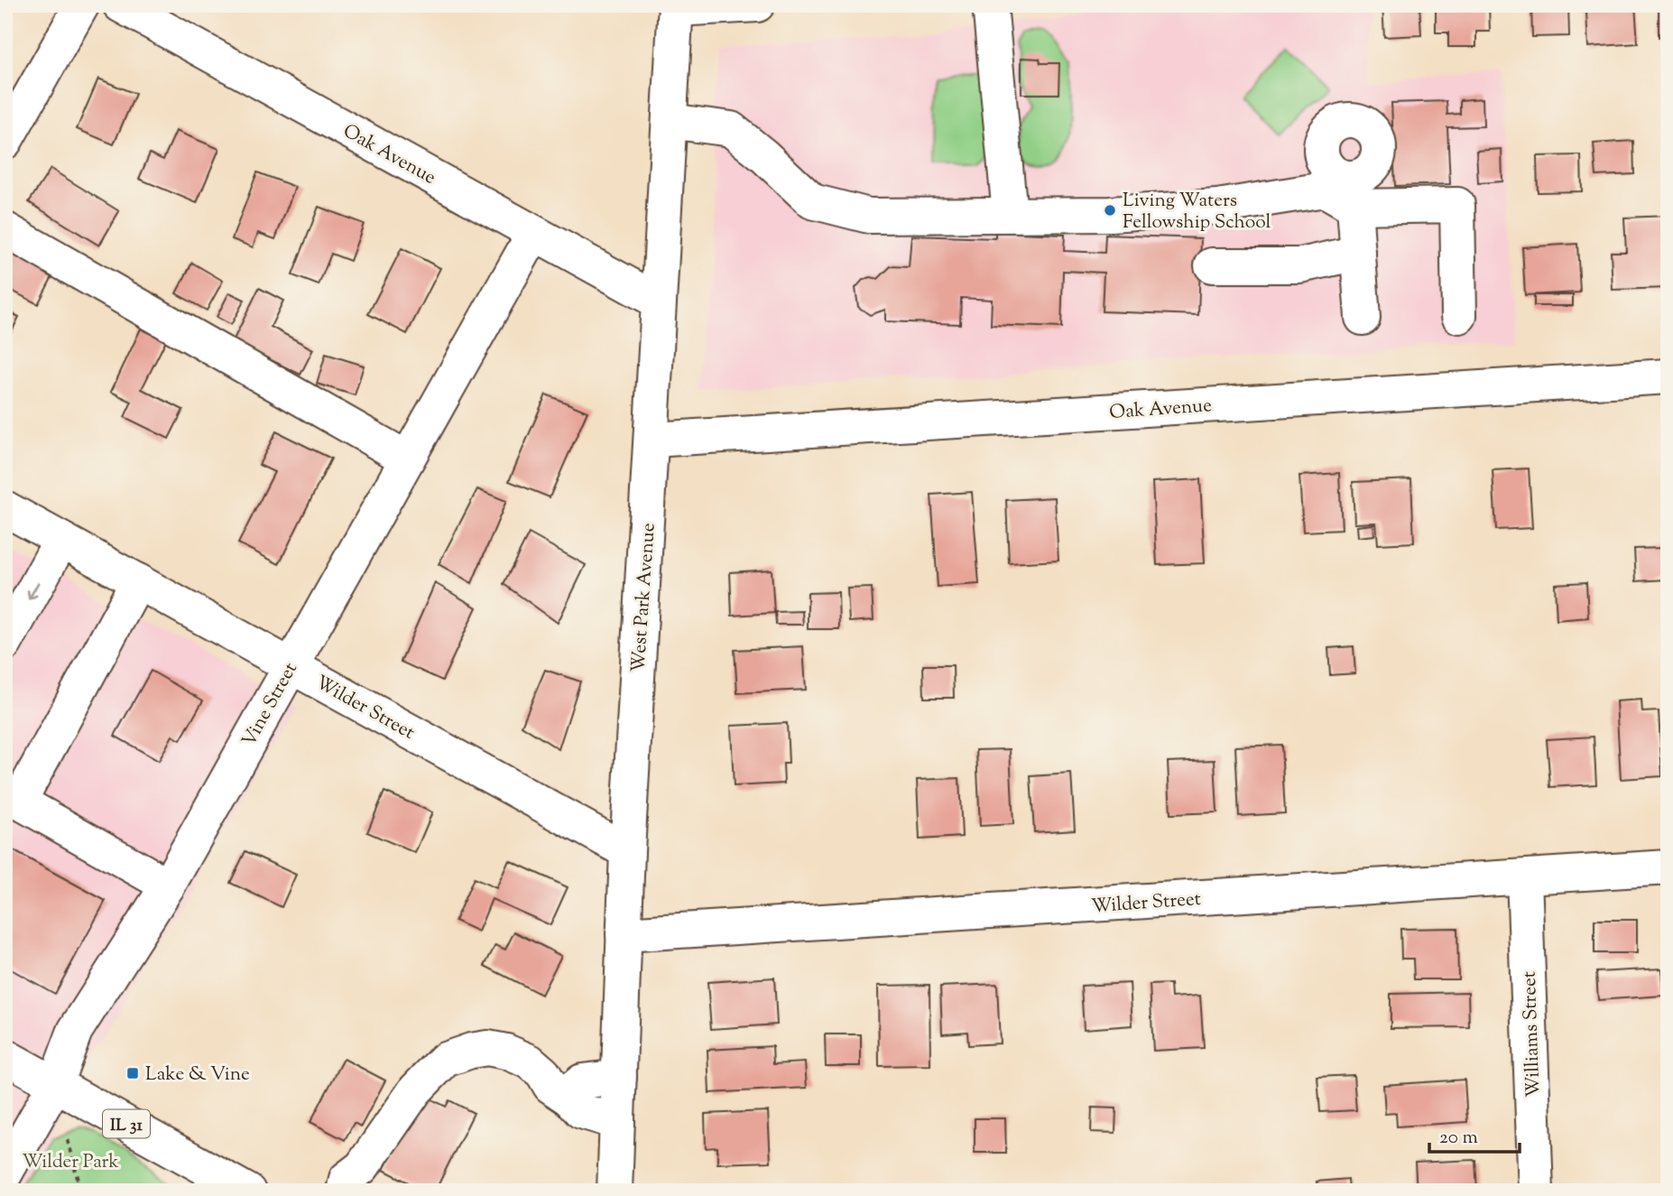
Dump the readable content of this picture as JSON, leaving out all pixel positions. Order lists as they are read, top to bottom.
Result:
{
  "streets": {
    "street": [
      "Oak Avenue",
      "West Park Avenue",
      "Vine Street",
      "Wilder Street",
      "Williams Street",
      "IL 31"
    ]
  },
  "crossings": [
    ["Oak Avenue", "West Park Avenue"],
    ["Oak Avenue", "Vine Street"],
    ["West Park Avenue", "Wilder Street"],
    ["Vine Street", "Wilder Street"],
    ["Vine Street", "IL 31"],
    ["Wilder Street", "Williams Street"]
  ],
  "parks": ["Wilder Park"],
  "places": {
    "other": ["Living Waters Fellowship School"],
    "transit": ["Lake & Vine"]
  },
  "scale_bar": "20 m"
}
